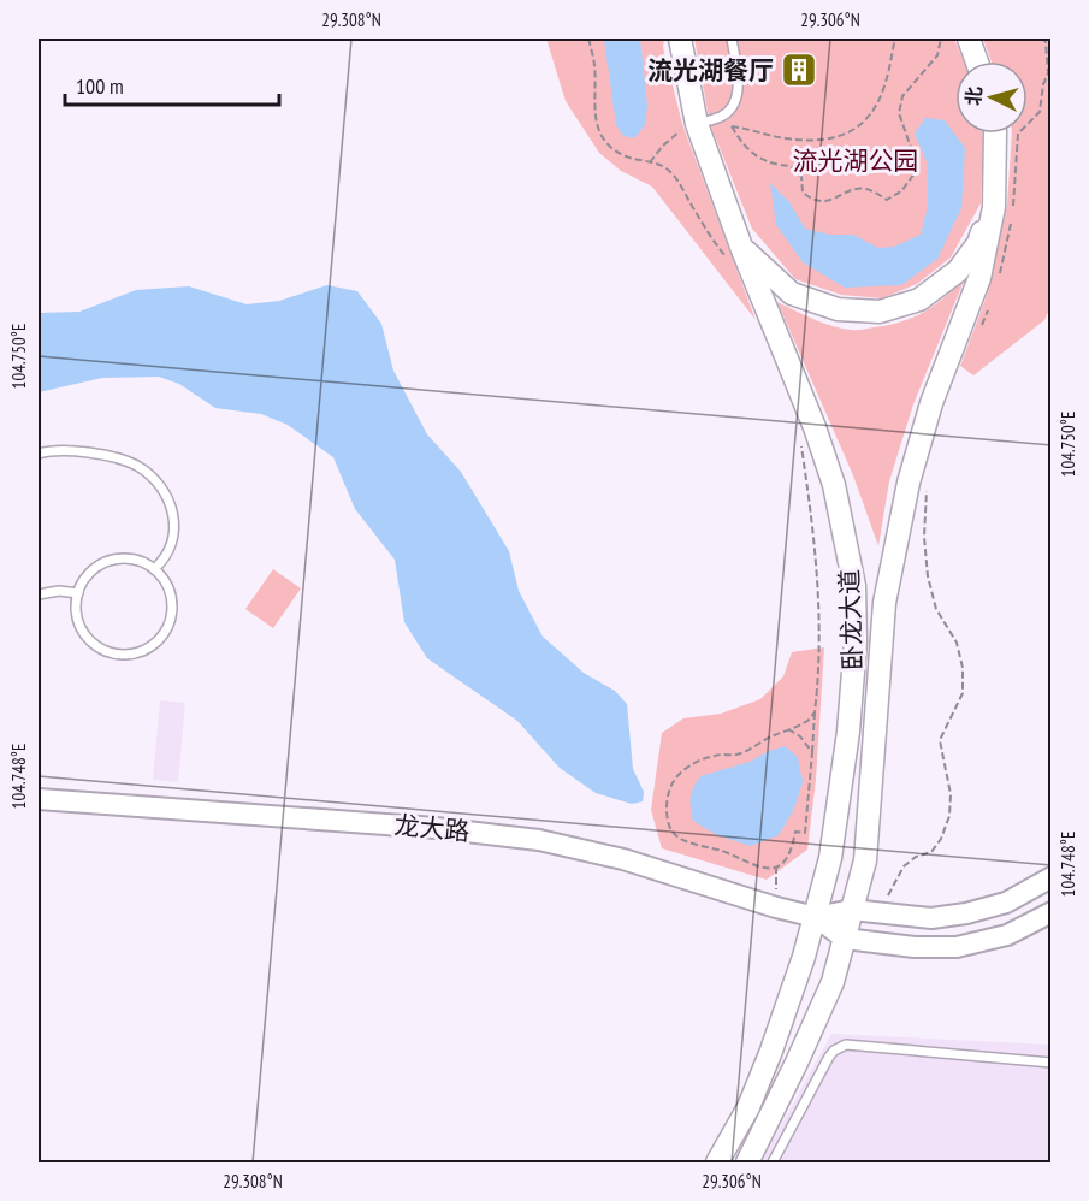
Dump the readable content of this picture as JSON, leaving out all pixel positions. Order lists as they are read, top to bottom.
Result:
{
  "streets": {
    "main road": ["卧龙大道"],
    "street": ["龙大路"]
  },
  "crossings": [
    ["卧龙大道", "龙大路"]
  ],
  "parks": ["流光湖公园"],
  "places": {
    "building": ["流光湖餐厅"]
  },
  "scale_bar": "100 m",
  "north": "left",
  "coordinates": [
    "29.308°N",
    "29.306°N",
    "104.750°E",
    "104.748°E"
  ]
}
